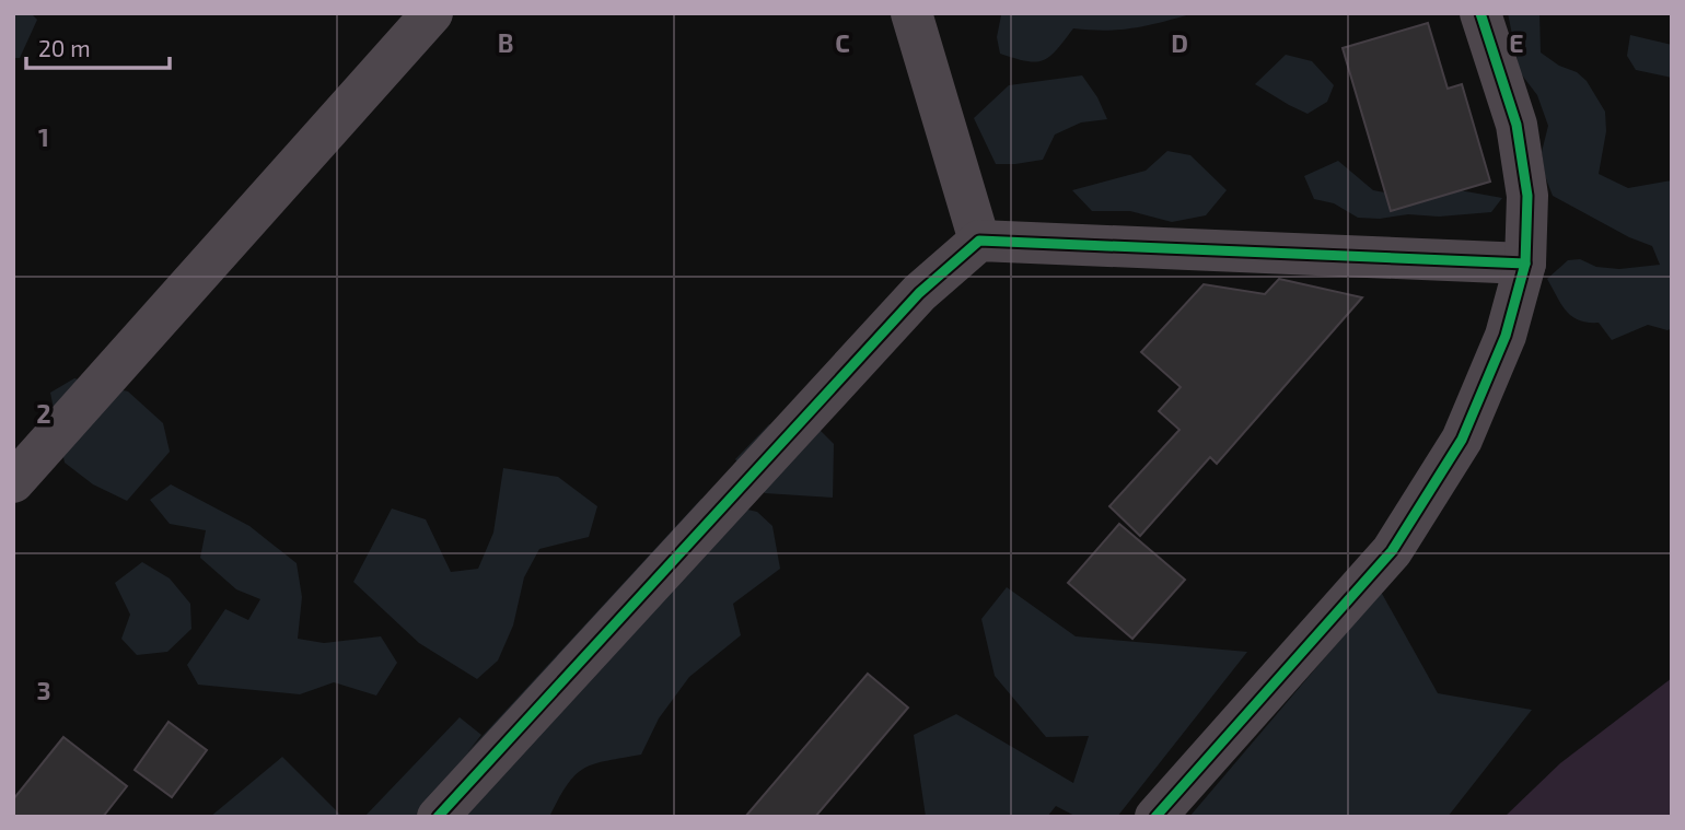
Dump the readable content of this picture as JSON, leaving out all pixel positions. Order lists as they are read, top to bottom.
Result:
{
  "scale_bar": "20 m",
  "grid": {
    "columns": [
      "B",
      "C",
      "D",
      "E"
    ],
    "rows": ["1", "2", "3"]
  }
}
